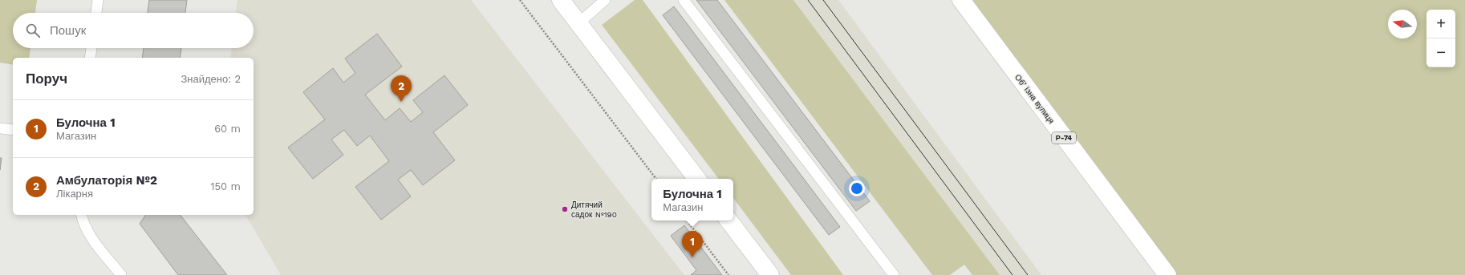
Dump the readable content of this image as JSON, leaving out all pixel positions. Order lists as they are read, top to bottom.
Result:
{
  "streets": {
    "main road": ["Обʼїзна вулиця", "Р-74"]
  },
  "places": ["Дитячий садок №190"],
  "north": "left",
  "page": {
    "map_buttons": ["+", "−"],
    "search": "Пошук",
    "heading": ["Поруч", "Знайдено: 2"],
    "pins": ["2", "1"],
    "list": [
      {
        "mark": "1",
        "name": "Булочна 1",
        "note": "Магазин",
        "value": "60 m"
      },
      {
        "mark": "2",
        "name": "Амбулаторія №2",
        "note": "Лікарня",
        "value": "150 m"
      }
    ],
    "popup": ["Булочна 1", "Магазин"]
  }
}
